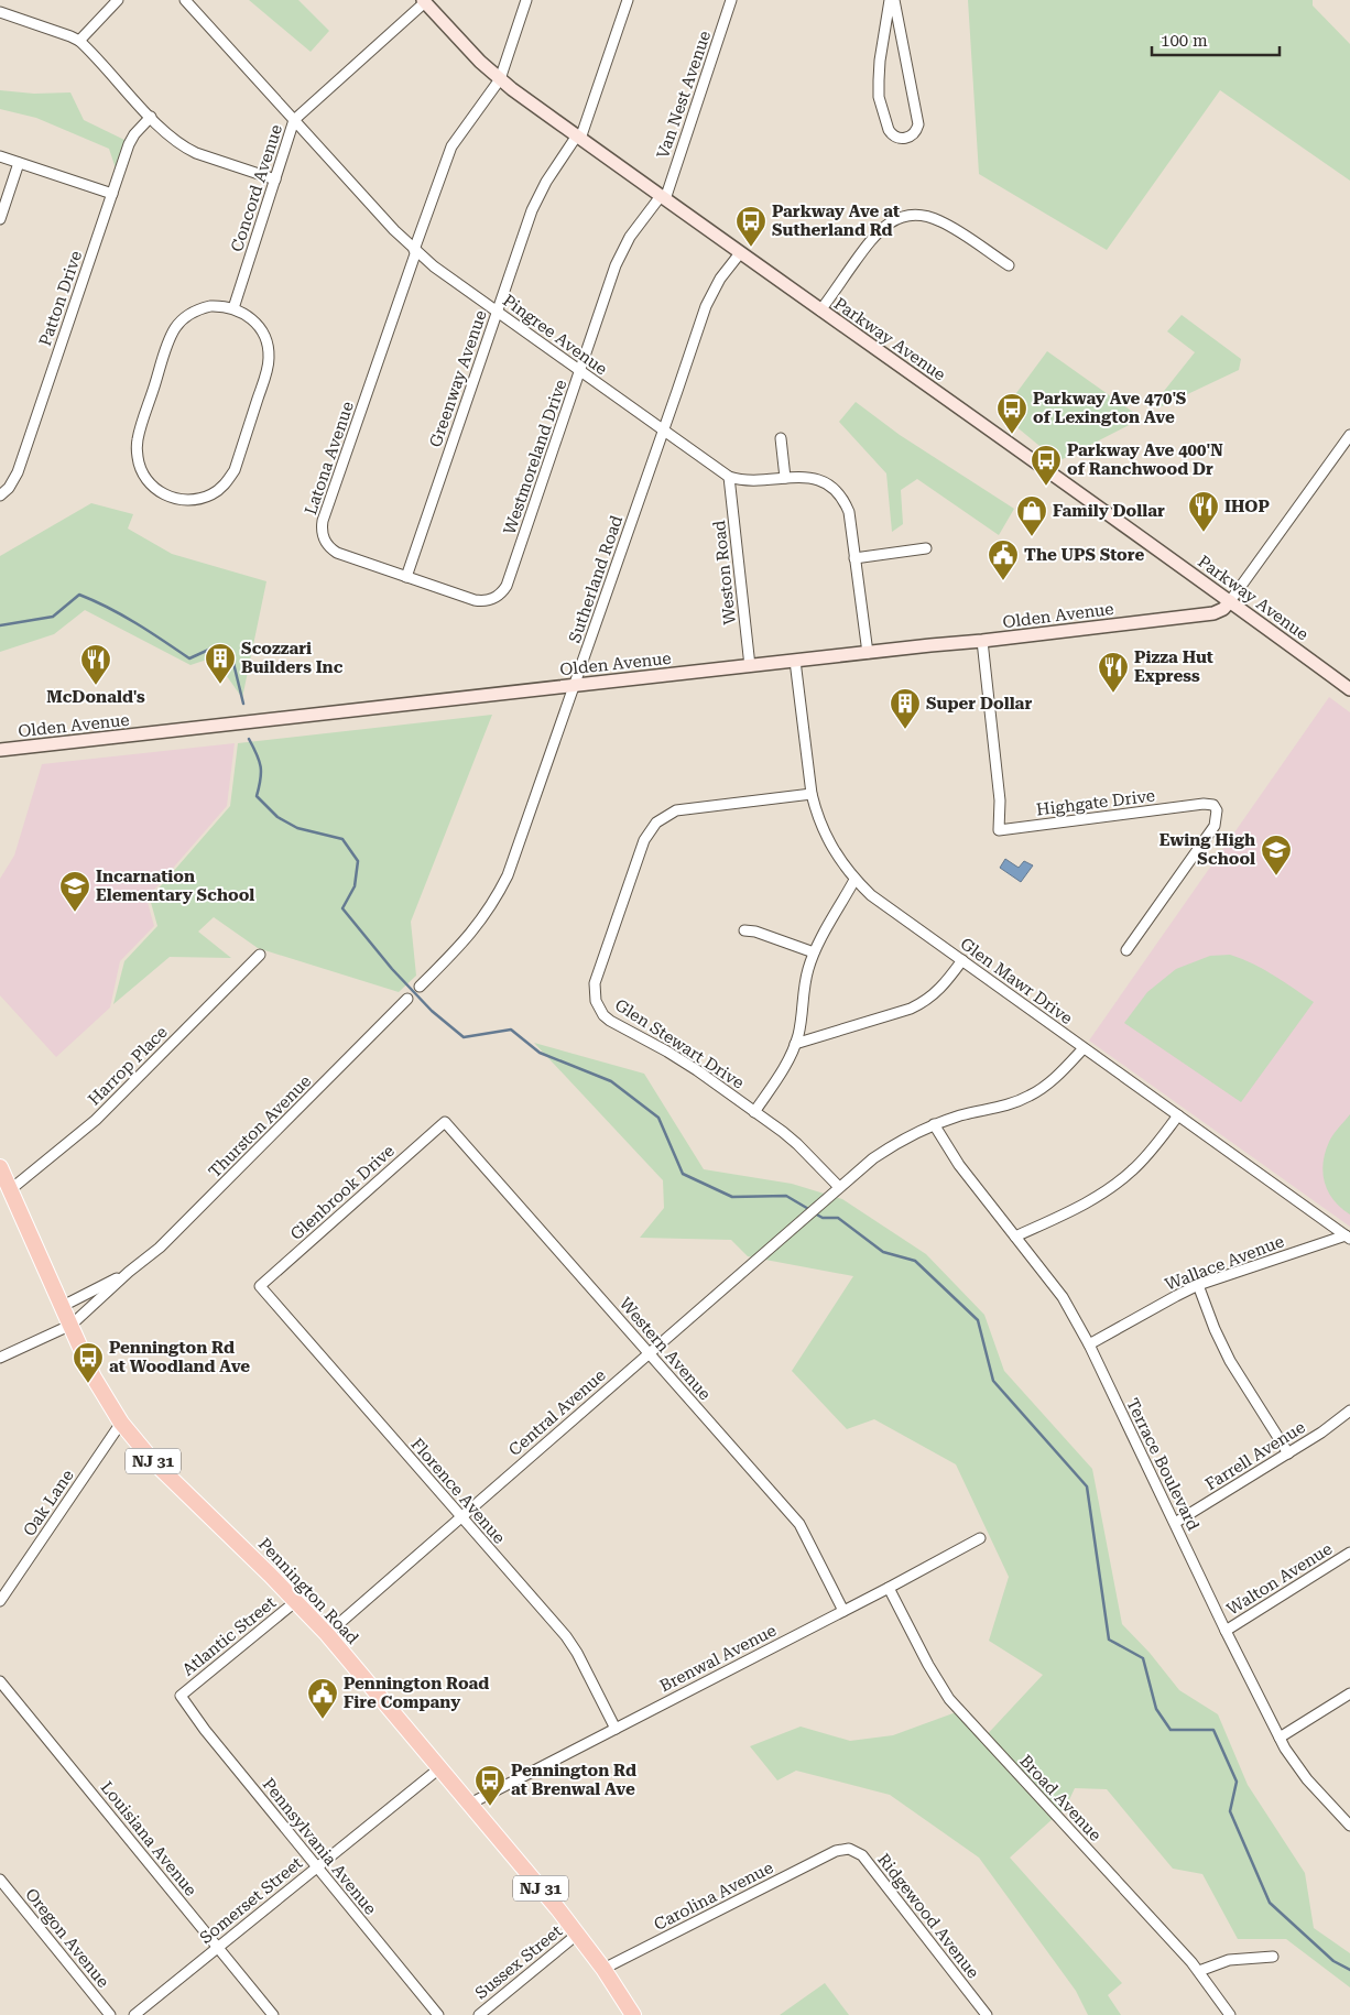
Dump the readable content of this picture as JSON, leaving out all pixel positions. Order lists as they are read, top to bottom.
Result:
{
  "streets": {
    "main road": [
      "Parkway Avenue",
      "Olden Avenue",
      "NJ 31",
      "Pennington Road"
    ],
    "street": [
      "Van Nest Avenue",
      "Concord Avenue",
      "Patton Drive",
      "Pingree Avenue",
      "Greenway Avenue",
      "Westmoreland Drive",
      "Latona Avenue",
      "Weston Road",
      "Sutherland Road",
      "Highgate Drive",
      "Glen Mawr Drive",
      "Glen Stewart Drive",
      "Harrop Place",
      "Thurston Avenue",
      "Glenbrook Drive",
      "Wallace Avenue",
      "Western Avenue",
      "Central Avenue",
      "Farrell Avenue",
      "Terrace Boulevard",
      "Florence Avenue",
      "Oak Lane",
      "Walton Avenue",
      "Atlantic Street",
      "Brenwal Avenue",
      "Broad Avenue",
      "Louisiana Avenue",
      "Pennsylvania Avenue",
      "Carolina Avenue",
      "Somerset Street",
      "Ridgewood Avenue",
      "Oregon Avenue",
      "Sussex Street"
    ]
  },
  "crossings": [
    ["Van Nest Avenue", "Parkway Avenue"],
    ["Van Nest Avenue", "Westmoreland Drive"],
    ["Concord Avenue", "Pingree Avenue"],
    ["Concord Avenue", "Parkway Avenue"],
    ["Pingree Avenue", "Greenway Avenue"],
    ["Pingree Avenue", "Westmoreland Drive"],
    ["Pingree Avenue", "Latona Avenue"],
    ["Pingree Avenue", "Weston Road"],
    ["Pingree Avenue", "Sutherland Road"],
    ["Pingree Avenue", "Olden Avenue"],
    ["Parkway Avenue", "Greenway Avenue"],
    ["Parkway Avenue", "Westmoreland Drive"],
    ["Parkway Avenue", "Latona Avenue"],
    ["Parkway Avenue", "Sutherland Road"],
    ["Parkway Avenue", "Olden Avenue"],
    ["Greenway Avenue", "Latona Avenue"],
    ["Westmoreland Drive", "Latona Avenue"],
    ["Weston Road", "Olden Avenue"],
    ["Sutherland Road", "Olden Avenue"],
    ["Olden Avenue", "Highgate Drive"],
    ["Olden Avenue", "Glen Mawr Drive"],
    ["Glen Mawr Drive", "Glen Stewart Drive"],
    ["Glen Mawr Drive", "Wallace Avenue"],
    ["Glen Mawr Drive", "Central Avenue"],
    ["Glen Stewart Drive", "Central Avenue"],
    ["Harrop Place", "Pennington Road"],
    ["Thurston Avenue", "Pennington Road"],
    ["Glenbrook Drive", "Western Avenue"],
    ["Glenbrook Drive", "Florence Avenue"],
    ["Wallace Avenue", "Terrace Boulevard"],
    ["Western Avenue", "Central Avenue"],
    ["Western Avenue", "Brenwal Avenue"],
    ["Central Avenue", "Terrace Boulevard"],
    ["Central Avenue", "Florence Avenue"],
    ["Central Avenue", "Pennington Road"],
    ["Farrell Avenue", "Terrace Boulevard"],
    ["Terrace Boulevard", "Walton Avenue"],
    ["Florence Avenue", "Brenwal Avenue"],
    ["Oak Lane", "Pennington Road"],
    ["Pennington Road", "Atlantic Street"],
    ["Pennington Road", "Brenwal Avenue"],
    ["Pennington Road", "Carolina Avenue"],
    ["Pennington Road", "Somerset Street"],
    ["Pennington Road", "Sussex Street"],
    ["Atlantic Street", "Pennsylvania Avenue"],
    ["Brenwal Avenue", "Broad Avenue"],
    ["Louisiana Avenue", "Somerset Street"],
    ["Pennsylvania Avenue", "Somerset Street"],
    ["Carolina Avenue", "Ridgewood Avenue"]
  ],
  "places": {
    "bus stop": [
      "Parkway Ave at Sutherland Rd",
      "Parkway Ave 470'S of Lexington Ave",
      "Parkway Ave 400'N of Ranchwood Dr",
      "Pennington Rd at Woodland Ave",
      "Pennington Rd at Brenwal Ave"
    ],
    "restaurant": ["IHOP", "McDonald's", "Pizza Hut Express"],
    "shop": ["Family Dollar"],
    "public building": ["The UPS Store", "Pennington Road Fire Company"],
    "building": ["Scozzari Builders Inc", "Super Dollar"],
    "school or university": ["Ewing High School", "Incarnation Elementary School"]
  },
  "scale_bar": "100 m"
}
